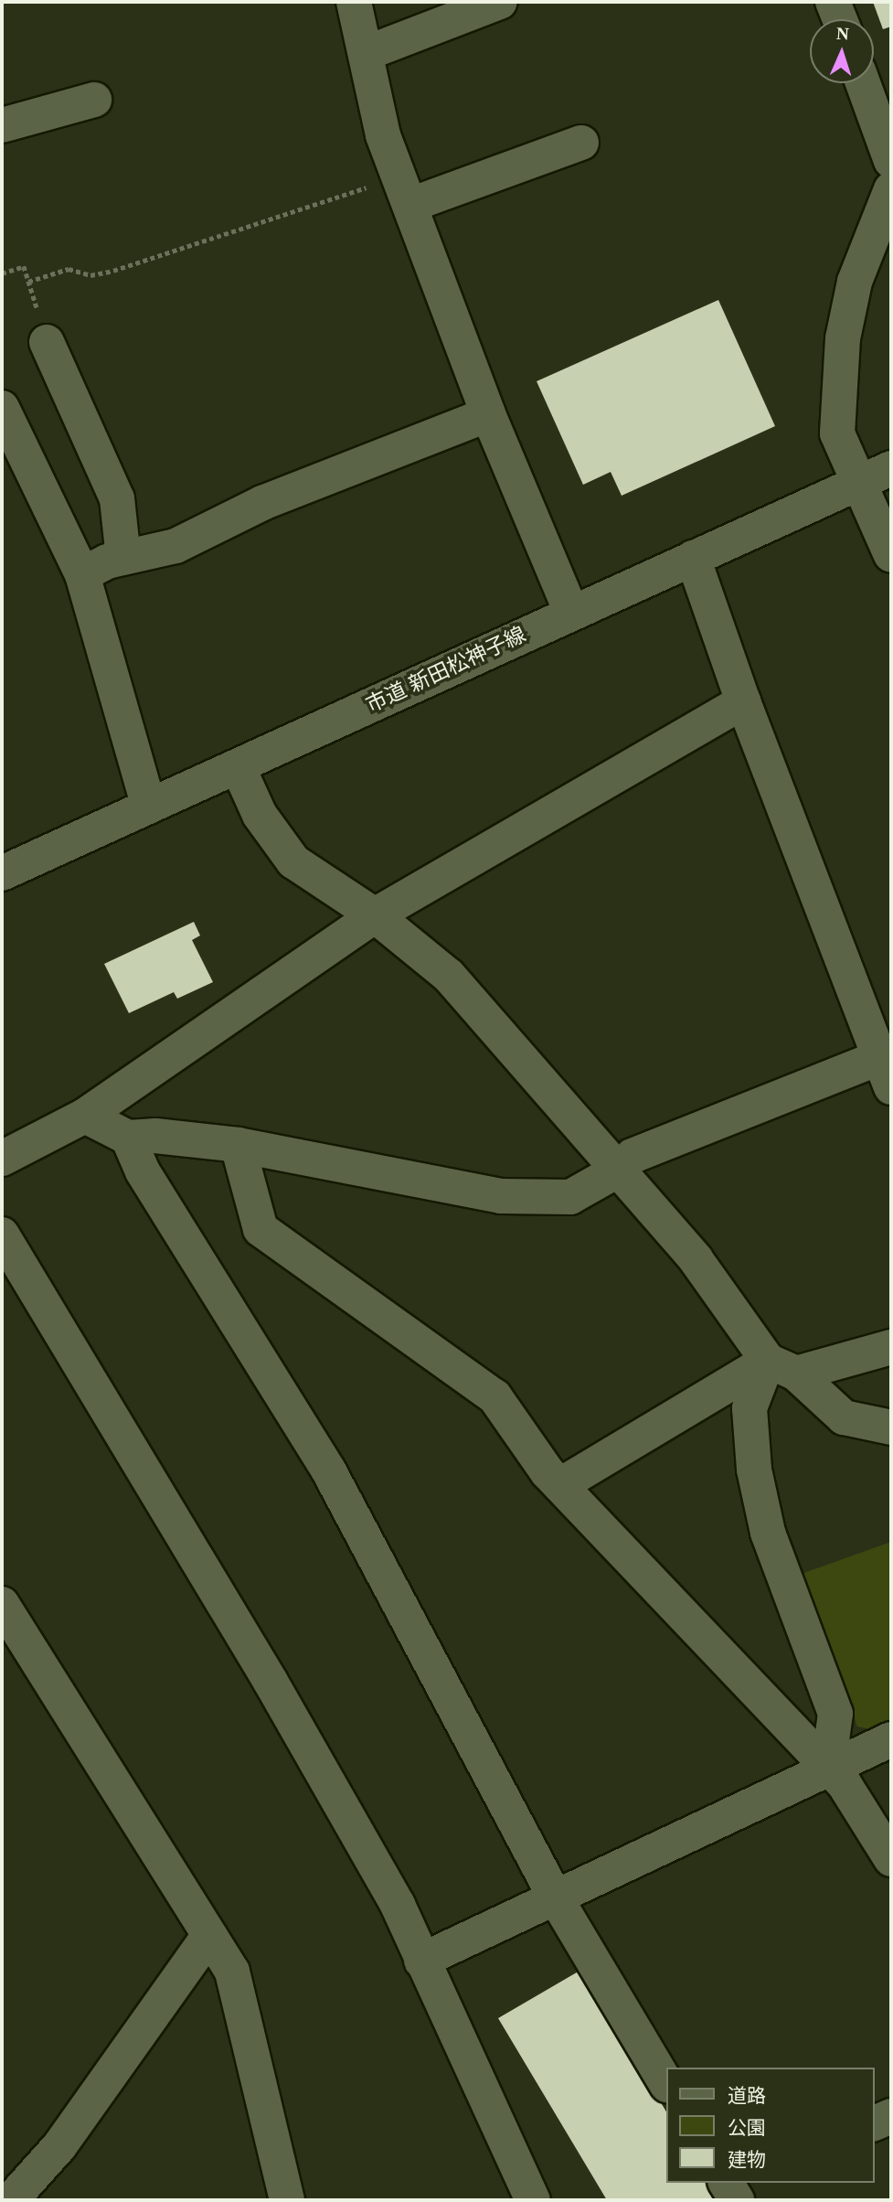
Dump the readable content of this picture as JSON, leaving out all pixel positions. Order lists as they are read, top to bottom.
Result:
{
  "streets": {
    "street": ["市道 新田松神子線"]
  },
  "legend": ["道路", "公園", "建物"],
  "north": "top"
}
